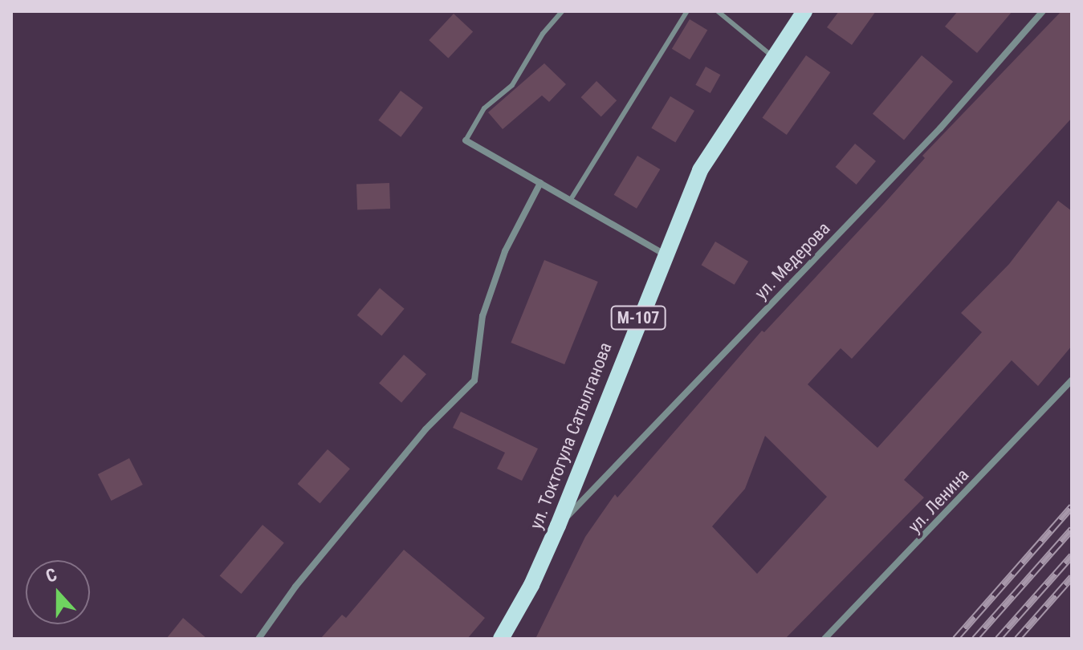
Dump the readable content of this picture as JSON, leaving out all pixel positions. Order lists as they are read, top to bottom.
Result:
{
  "streets": {
    "main road": ["М-107", "ул. Токтогула Сатылганова"],
    "street": ["ул. Медерова", "ул. Ленина"]
  },
  "crossings": [
    ["ул. Медерова", "ул. Токтогула Сатылганова"]
  ],
  "north": "top"
}
